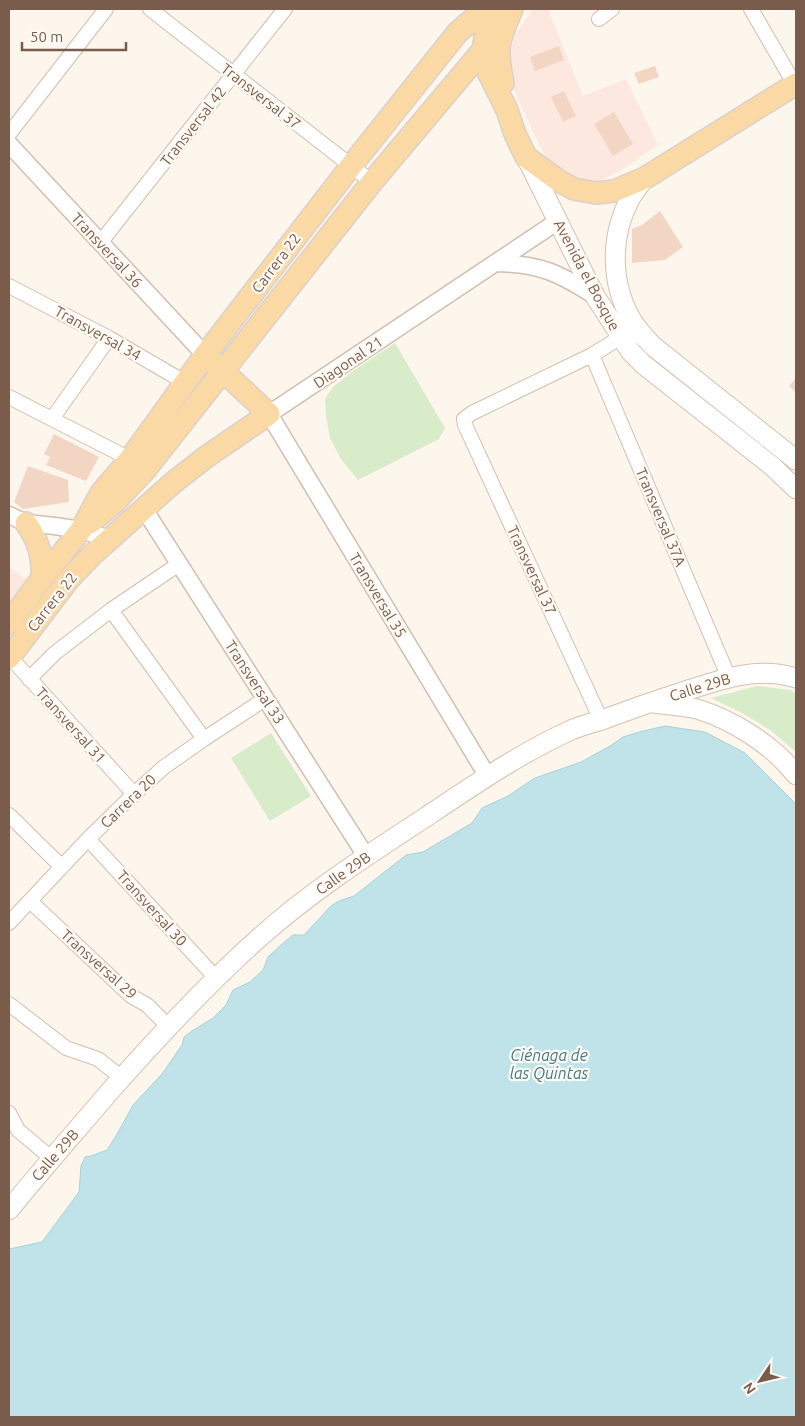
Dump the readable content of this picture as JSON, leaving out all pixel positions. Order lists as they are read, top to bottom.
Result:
{
  "streets": {
    "main road": [
      "Carrera 22",
      "Avenida el Bosque",
      "Diagonal 21",
      "Calle 29B"
    ],
    "street": [
      "Transversal 37",
      "Transversal 42",
      "Transversal 36",
      "Transversal 34",
      "Transversal 37A",
      "Transversal 35",
      "Transversal 33",
      "Transversal 31",
      "Carrera 20",
      "Transversal 30",
      "Transversal 29"
    ]
  },
  "crossings": [
    ["Transversal 37", "Transversal 42"],
    ["Transversal 37", "Carrera 22"],
    ["Transversal 37", "Transversal 37A"],
    ["Transversal 37", "Calle 29B"],
    ["Transversal 42", "Transversal 36"],
    ["Transversal 36", "Carrera 22"],
    ["Carrera 22", "Avenida el Bosque"],
    ["Carrera 22", "Transversal 34"],
    ["Carrera 22", "Diagonal 21"],
    ["Carrera 22", "Transversal 33"],
    ["Carrera 22", "Transversal 31"],
    ["Avenida el Bosque", "Diagonal 21"],
    ["Diagonal 21", "Transversal 35"],
    ["Diagonal 21", "Transversal 33"],
    ["Transversal 37A", "Calle 29B"],
    ["Transversal 35", "Calle 29B"],
    ["Transversal 33", "Calle 29B"],
    ["Transversal 33", "Carrera 20"],
    ["Calle 29B", "Transversal 30"],
    ["Calle 29B", "Transversal 29"],
    ["Transversal 31", "Carrera 20"],
    ["Carrera 20", "Transversal 30"],
    ["Carrera 20", "Transversal 29"]
  ],
  "water": ["Ciénaga de las Quintas"],
  "scale_bar": "50 m",
  "north": "bottom left"
}
